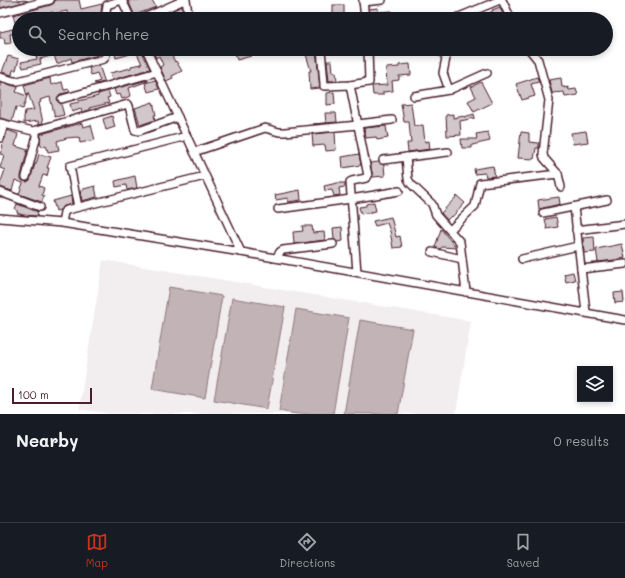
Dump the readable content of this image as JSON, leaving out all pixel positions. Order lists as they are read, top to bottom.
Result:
{
  "scale_bar": "100 m",
  "page": {
    "search": "Search here",
    "scale": "100 m",
    "heading": ["Nearby", "0 results"],
    "nav": ["Map", "Directions", "Saved"]
  }
}
